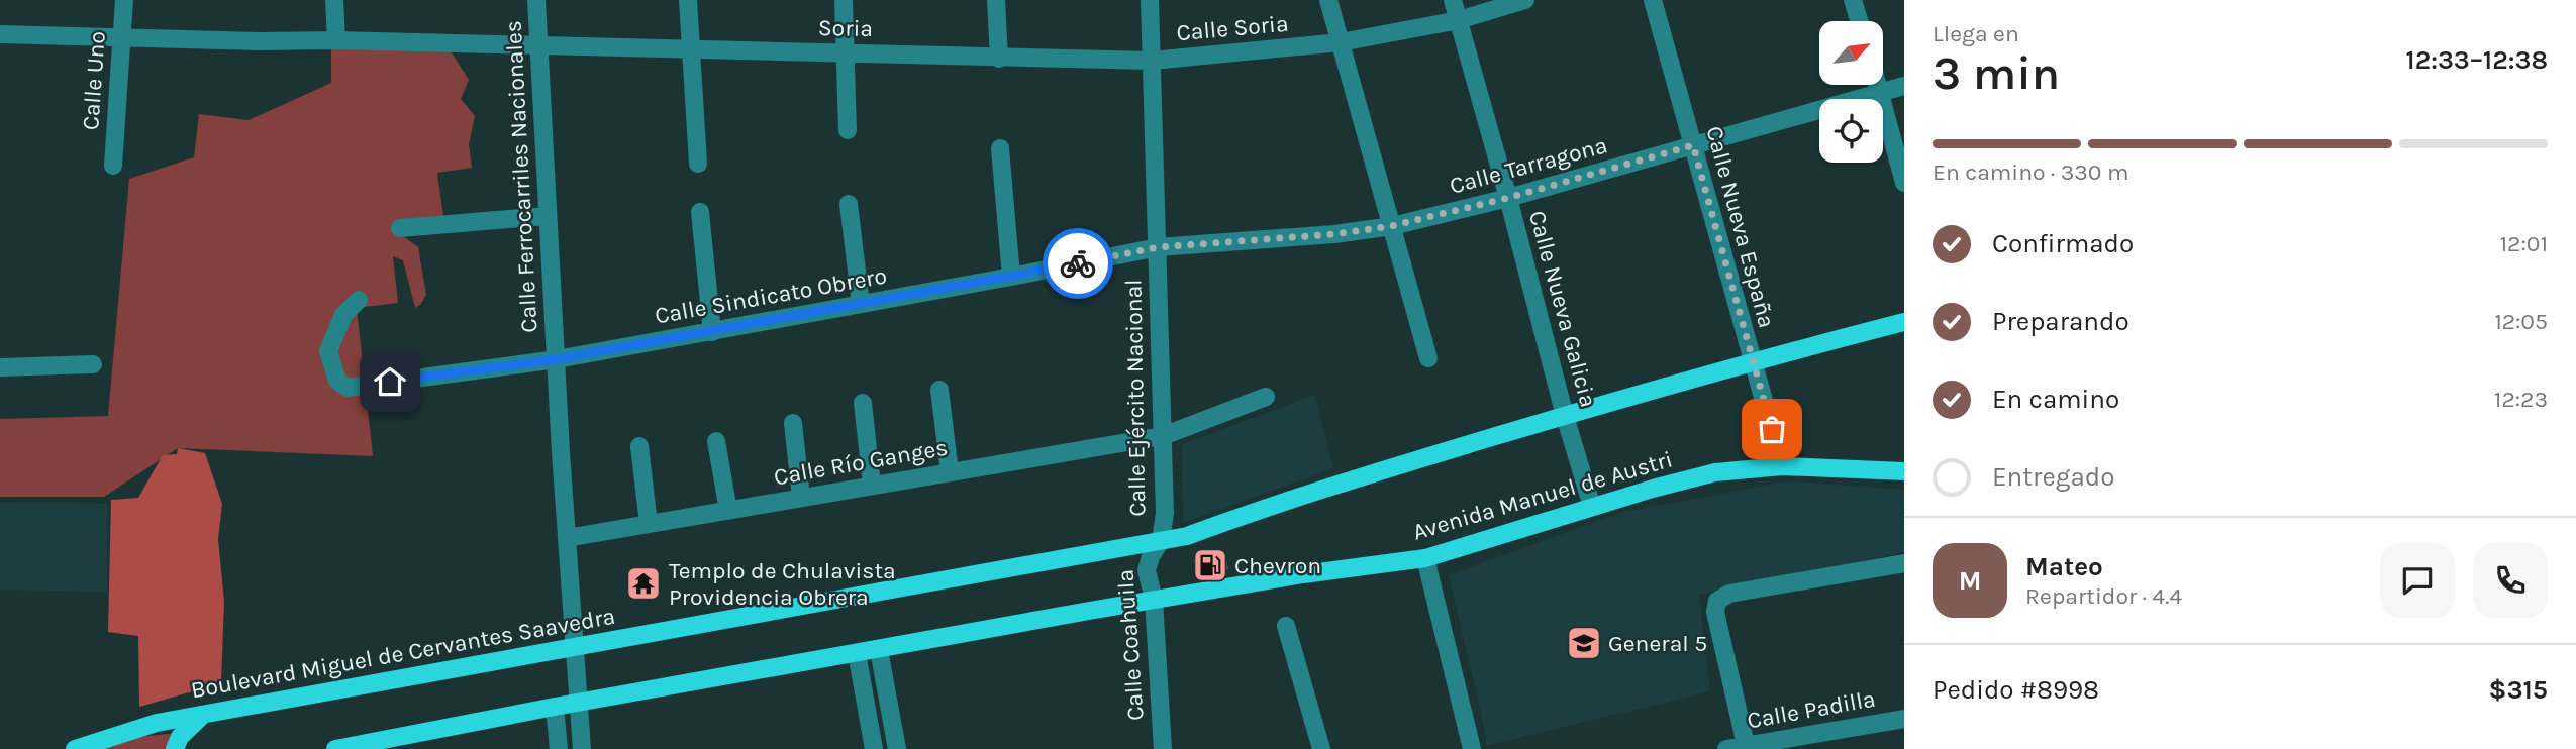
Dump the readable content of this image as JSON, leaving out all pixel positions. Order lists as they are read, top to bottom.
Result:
{
  "streets": {
    "main road": ["Avenida Manuel de Austri", "Boulevard Miguel de Cervantes Saavedra"],
    "street": [
      "Soria",
      "Calle Soria",
      "Calle Uno",
      "Calle Tarragona",
      "Calle Ferrocarriles Nacionales",
      "Calle Nueva España",
      "Calle Sindicato Obrero",
      "Calle Nueva Galicia",
      "Calle Ejército Nacional",
      "Calle Río Ganges",
      "Calle Coahuila",
      "Calle Padilla"
    ]
  },
  "crossings": [
    ["Soria", "Calle Soria"],
    ["Soria", "Calle Uno"],
    ["Soria", "Calle Ferrocarriles Nacionales"],
    ["Soria", "Calle Ejército Nacional"],
    ["Calle Soria", "Calle Nueva Galicia"],
    ["Calle Soria", "Calle Ejército Nacional"],
    ["Calle Tarragona", "Calle Nueva España"],
    ["Calle Tarragona", "Calle Sindicato Obrero"],
    ["Calle Tarragona", "Calle Nueva Galicia"],
    ["Calle Tarragona", "Calle Ejército Nacional"],
    ["Calle Ferrocarriles Nacionales", "Calle Sindicato Obrero"],
    ["Calle Ferrocarriles Nacionales", "Calle Río Ganges"],
    ["Calle Ferrocarriles Nacionales", "Boulevard Miguel de Cervantes Saavedra"],
    ["Calle Nueva España", "Avenida Manuel de Austri"],
    ["Calle Nueva España", "Boulevard Miguel de Cervantes Saavedra"],
    ["Calle Sindicato Obrero", "Calle Ejército Nacional"],
    ["Calle Nueva Galicia", "Avenida Manuel de Austri"],
    ["Calle Nueva Galicia", "Boulevard Miguel de Cervantes Saavedra"],
    ["Calle Ejército Nacional", "Calle Río Ganges"],
    ["Calle Ejército Nacional", "Calle Coahuila"],
    ["Calle Ejército Nacional", "Boulevard Miguel de Cervantes Saavedra"],
    ["Avenida Manuel de Austri", "Calle Coahuila"],
    ["Calle Coahuila", "Boulevard Miguel de Cervantes Saavedra"]
  ],
  "places": {
    "fuel station": ["Chevron"],
    "temple": ["Templo de Chulavista Providencia Obrera"],
    "school or university": ["General 5"]
  },
  "north": "top right",
  "page": {
    "heading": ["3 min", "Llega en", "12:33–12:38"],
    "panel": [
      "Mateo",
      "Repartidor · 4.4",
      "Pedido #8998",
      "$315"
    ],
    "bar": "En camino · 330 m",
    "list": [
      ["Confirmado", "12:01"],
      ["Preparando", "12:05"],
      ["En camino", "12:23"],
      "Entregado"
    ],
    "round": "M"
  }
}
